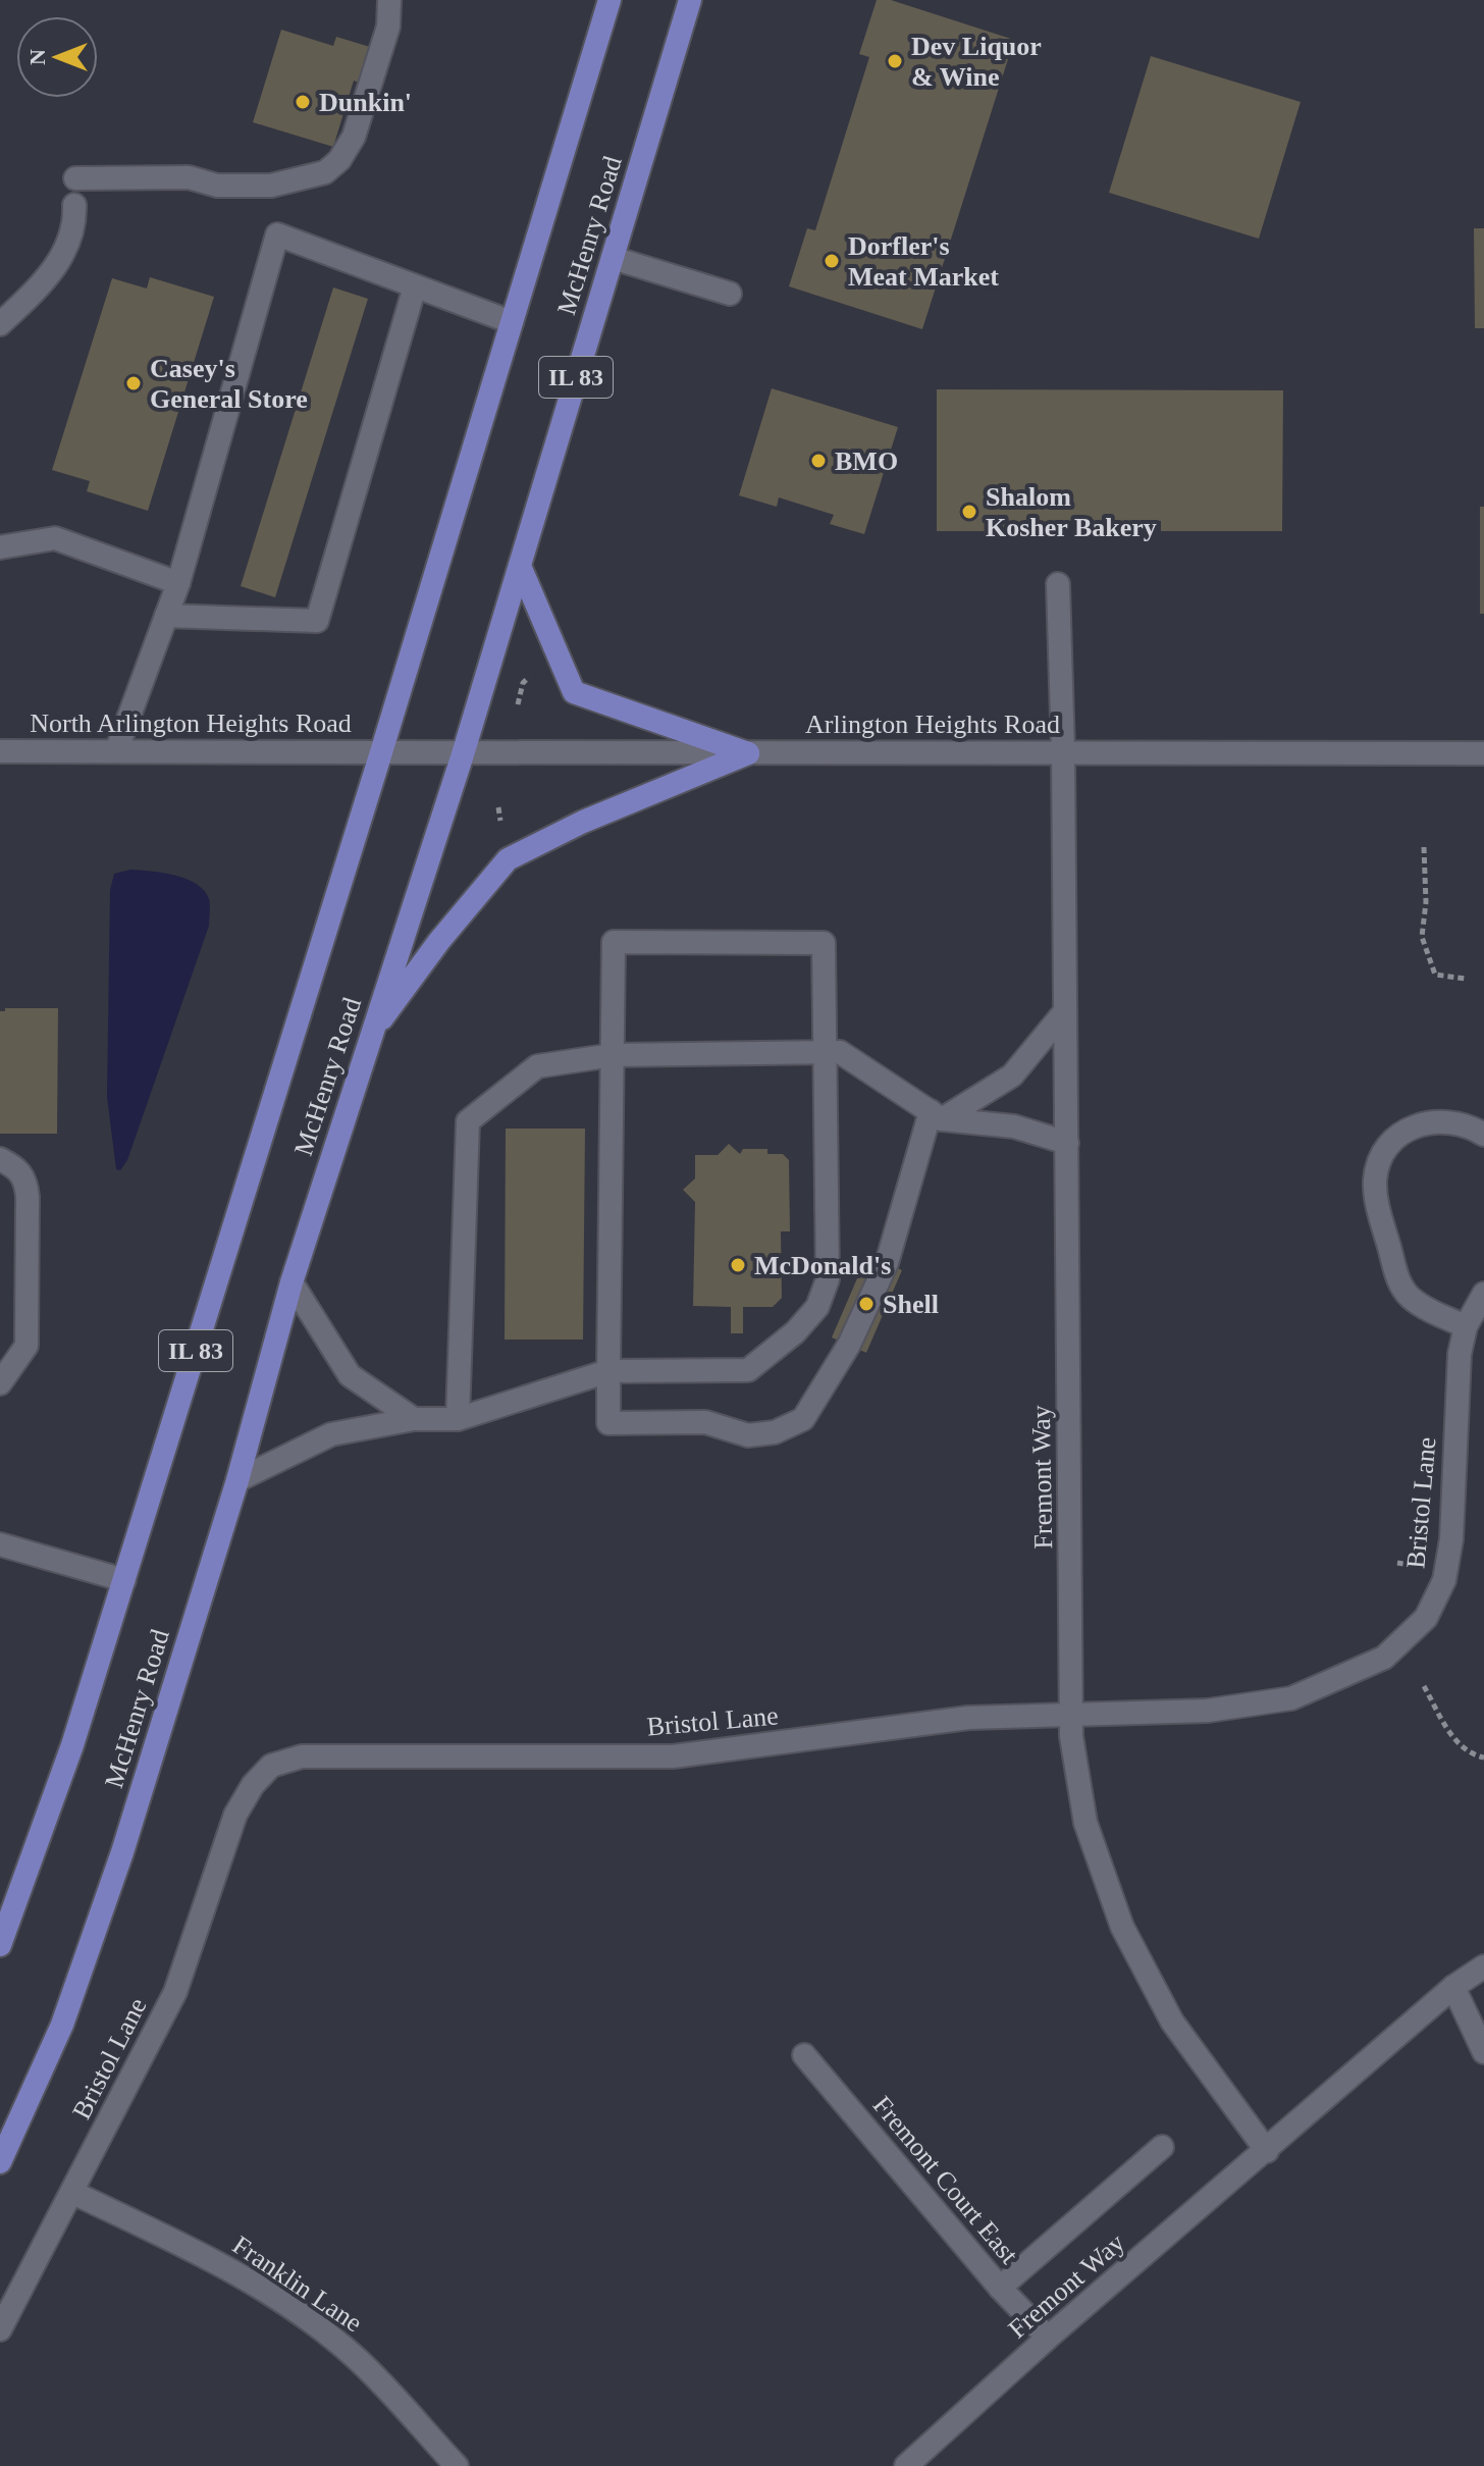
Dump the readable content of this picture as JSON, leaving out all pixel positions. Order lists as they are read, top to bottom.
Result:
{
  "streets": {
    "main road": ["McHenry Road", "IL 83"],
    "street": [
      "North Arlington Heights Road",
      "Arlington Heights Road",
      "Fremont Way",
      "Bristol Lane",
      "Fremont Court East",
      "Franklin Lane"
    ]
  },
  "crossings": [
    ["McHenry Road", "North Arlington Heights Road"],
    ["McHenry Road", "Arlington Heights Road"],
    ["North Arlington Heights Road", "Arlington Heights Road"],
    ["Arlington Heights Road", "Fremont Way"],
    ["Fremont Way", "Bristol Lane"],
    ["Fremont Way", "Fremont Court East"],
    ["Bristol Lane", "Franklin Lane"]
  ],
  "places": [
    "Dev Liquor & Wine",
    "Dunkin'",
    "Dorfler's Meat Market",
    "Casey's General Store",
    "BMO",
    "Shalom Kosher Bakery",
    "McDonald's",
    "Shell"
  ],
  "north": "left"
}
